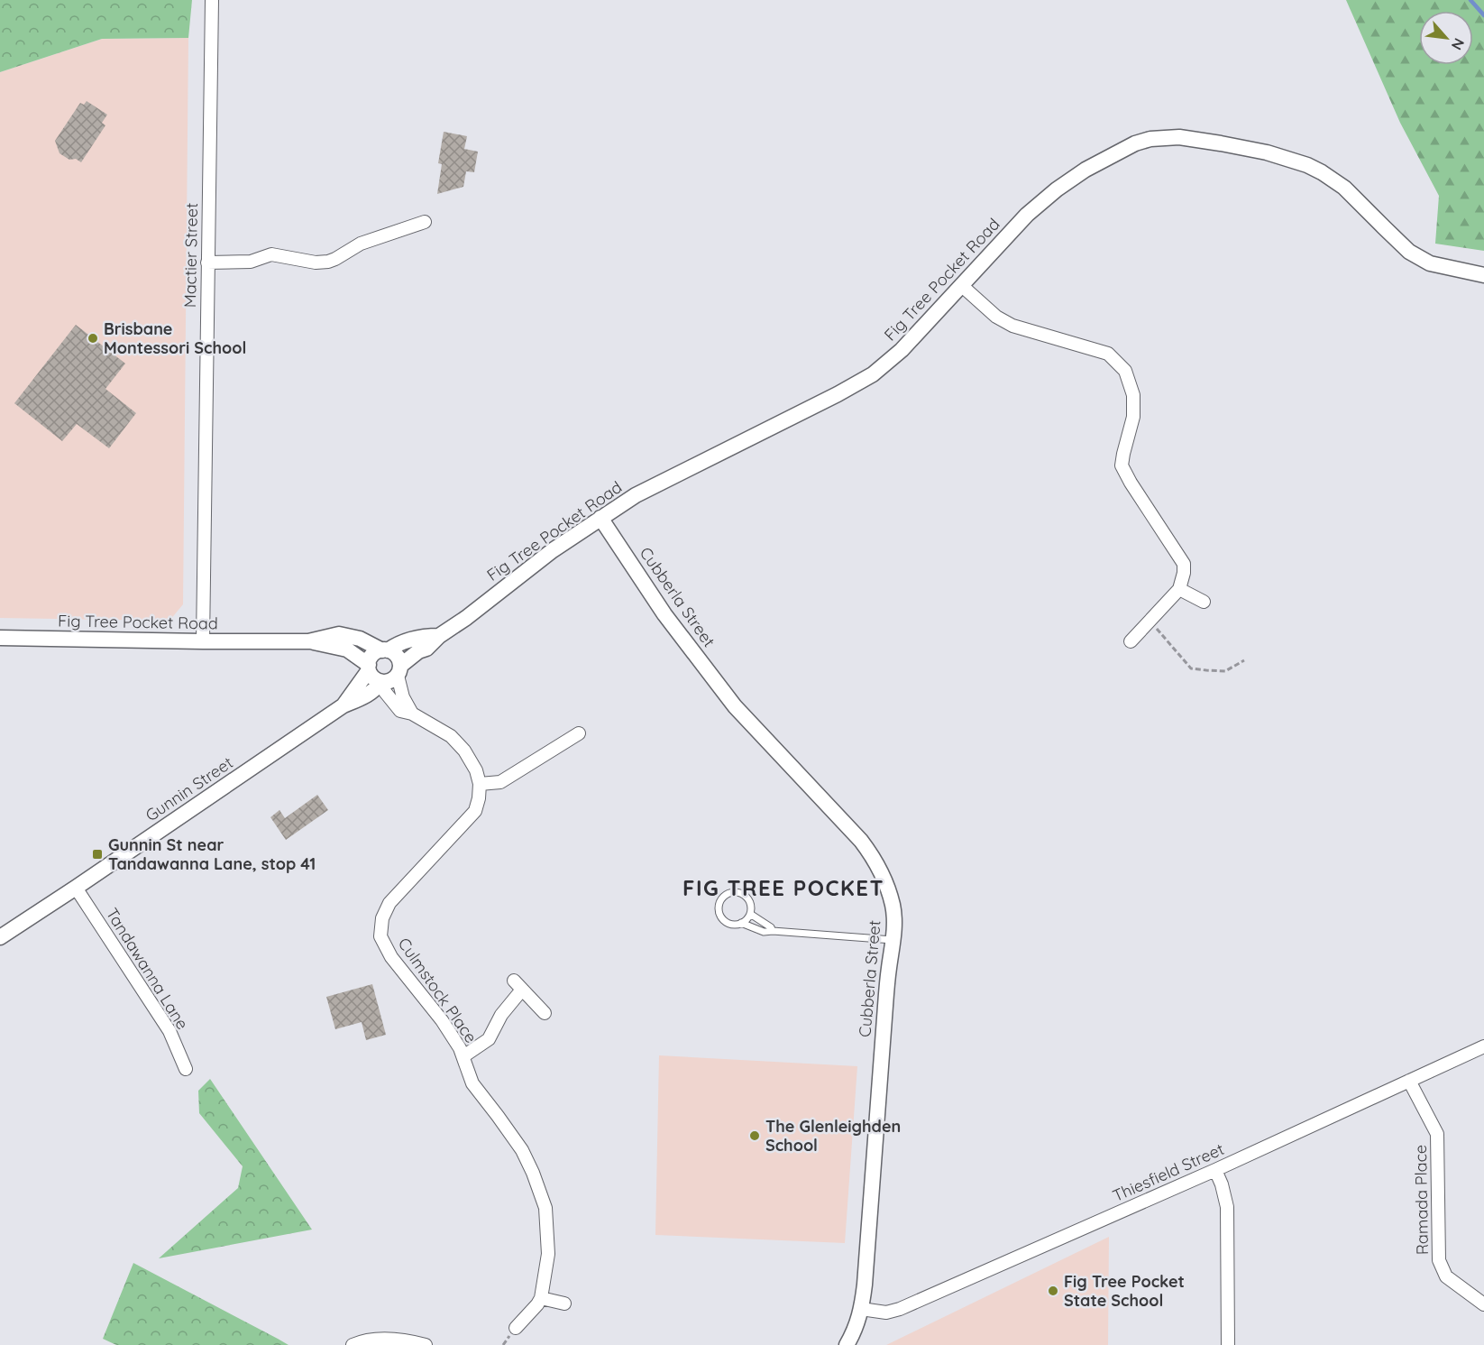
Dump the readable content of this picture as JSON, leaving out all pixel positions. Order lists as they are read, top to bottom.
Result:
{
  "streets": {
    "street": [
      "Mactier Street",
      "Fig Tree Pocket Road",
      "Cubberla Street",
      "Gunnin Street",
      "Tandawanna Lane",
      "Culmstock Place",
      "Thiesfield Street",
      "Ramada Place"
    ]
  },
  "crossings": [
    ["Mactier Street", "Fig Tree Pocket Road"],
    ["Fig Tree Pocket Road", "Cubberla Street"],
    ["Fig Tree Pocket Road", "Gunnin Street"],
    ["Cubberla Street", "Thiesfield Street"],
    ["Gunnin Street", "Tandawanna Lane"],
    ["Thiesfield Street", "Ramada Place"]
  ],
  "districts": ["FIG TREE POCKET"],
  "places": {
    "other": ["Brisbane Montessori School", "The Glenleighden School", "Fig Tree Pocket State School"],
    "transit": ["Gunnin St near Tandawanna Lane, stop 41"]
  },
  "north": "bottom right"
}
